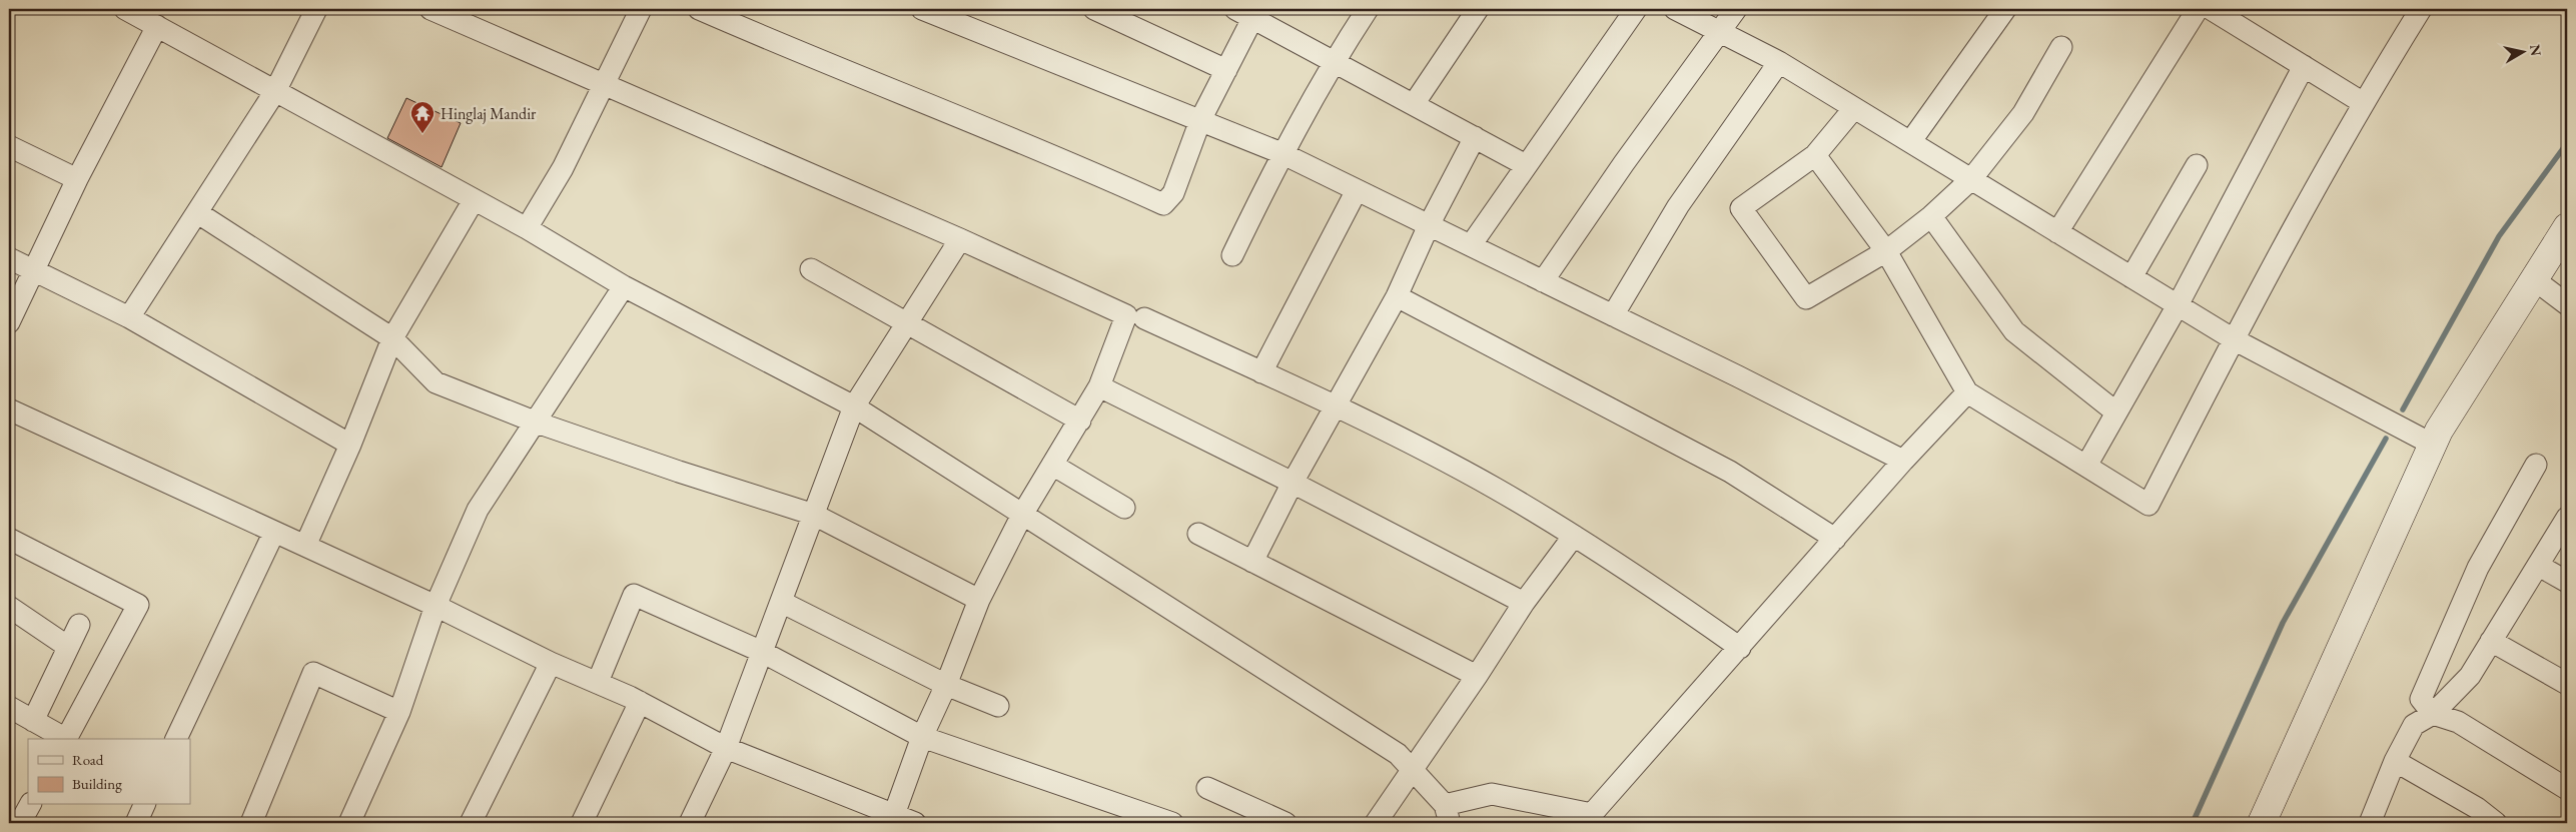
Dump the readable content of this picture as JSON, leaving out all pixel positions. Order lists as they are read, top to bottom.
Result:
{
  "places": {
    "temple": ["Hinglaj Mandir"]
  },
  "legend": ["Road", "Building"],
  "north": "right"
}
